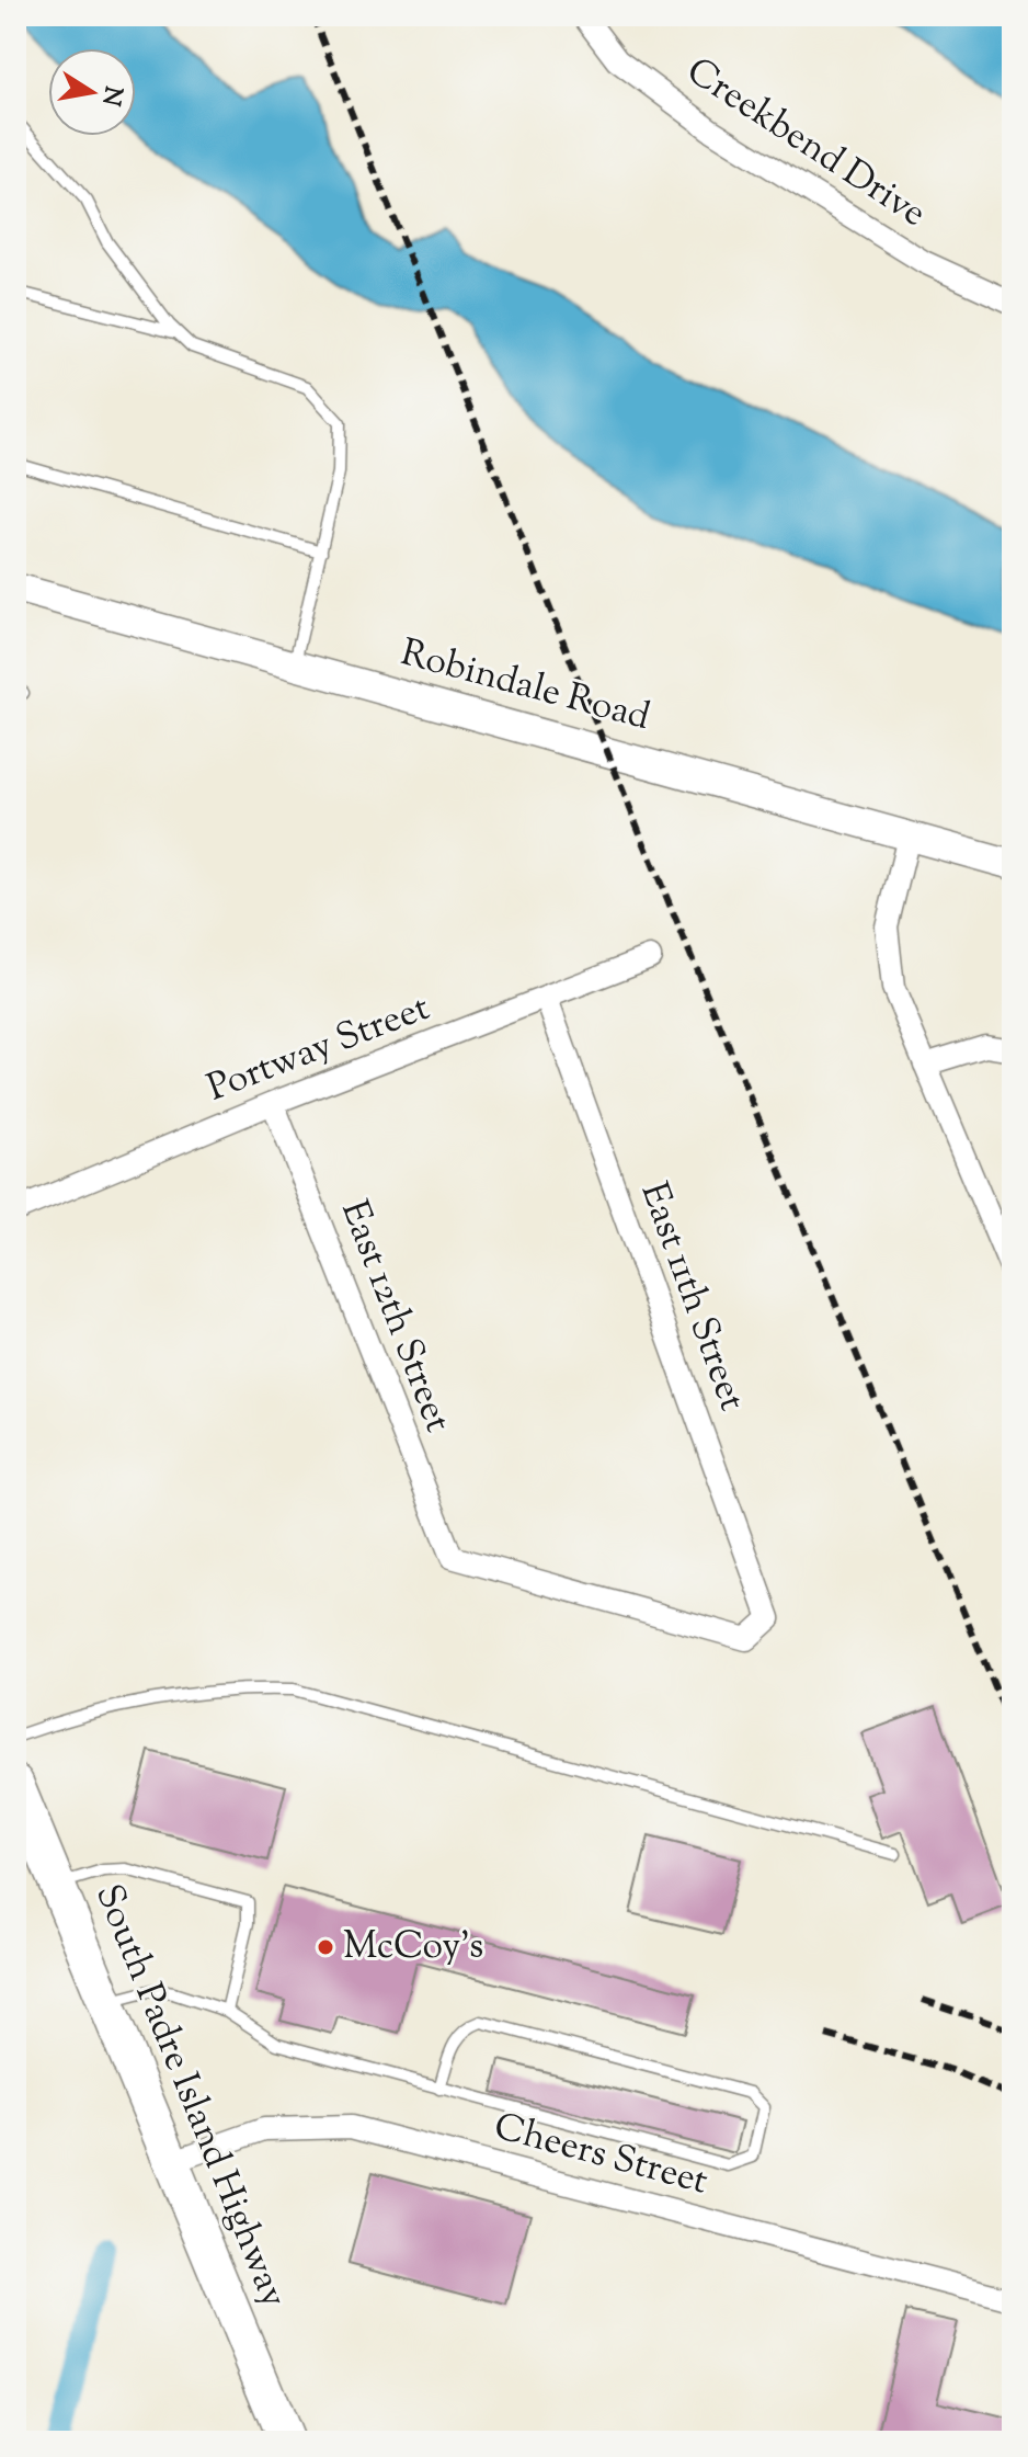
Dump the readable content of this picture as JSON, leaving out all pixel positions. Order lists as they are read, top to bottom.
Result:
{
  "streets": {
    "main road": ["South Padre Island Highway"],
    "street": [
      "Creekbend Drive",
      "Robindale Road",
      "Portway Street",
      "East 11th Street",
      "East 12th Street",
      "Cheers Street"
    ]
  },
  "crossings": [
    ["Portway Street", "East 11th Street"],
    ["Portway Street", "East 12th Street"],
    ["East 11th Street", "East 12th Street"],
    ["South Padre Island Highway", "Cheers Street"]
  ],
  "places": ["McCoy's"],
  "north": "right"
}
